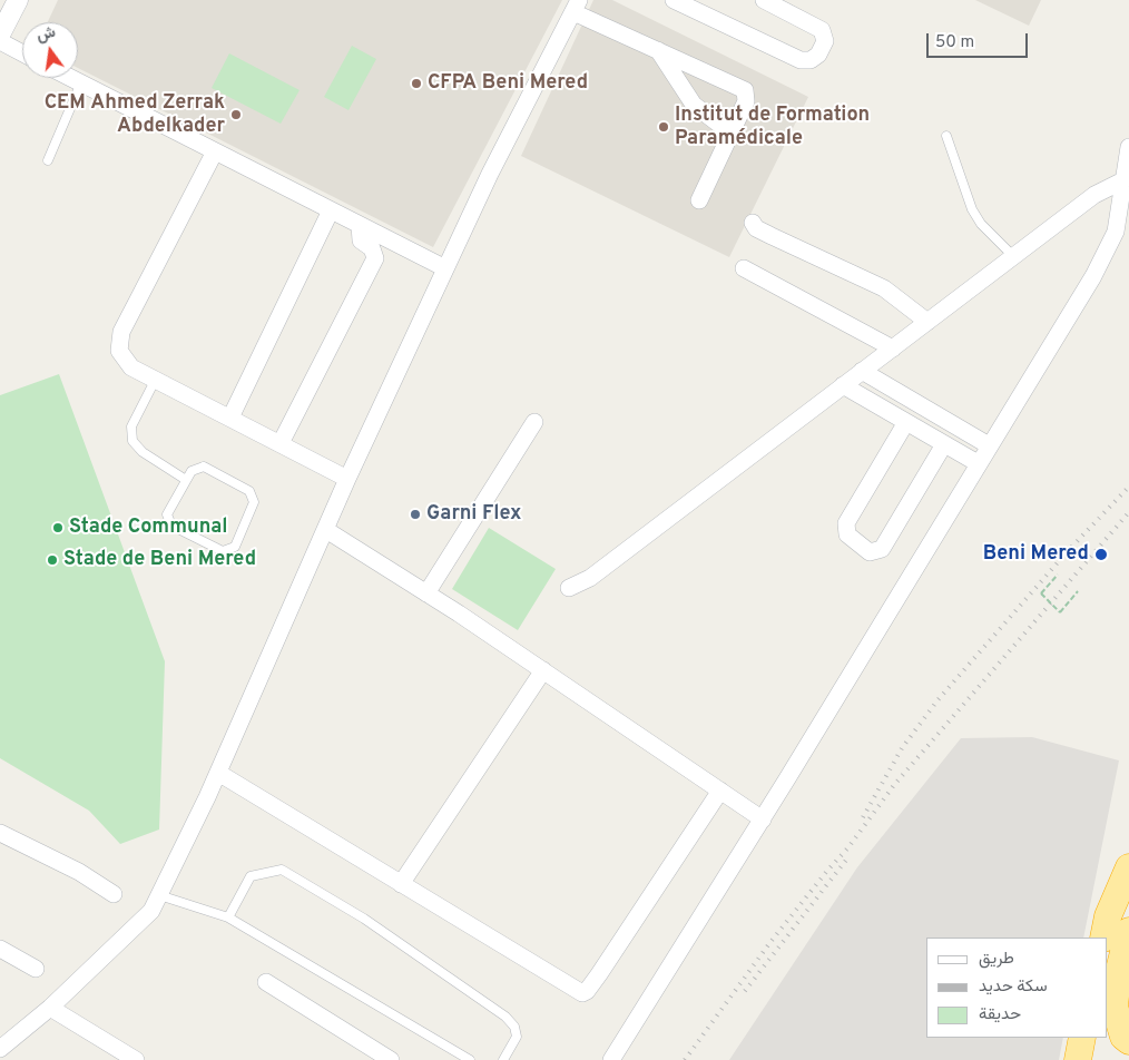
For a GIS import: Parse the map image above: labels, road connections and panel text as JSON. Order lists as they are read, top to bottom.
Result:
{
  "places": [
    "CFPA Beni Mered",
    "CEM Ahmed Zerrak Abdelkader",
    "Institut de Formation Paramédicale",
    "Garni Flex",
    "Stade Communal",
    "Beni Mered",
    "Stade de Beni Mered"
  ],
  "legend": ["طريق", "سكة حديد", "حديقة"],
  "scale_bar": "50 m",
  "north": "top"
}
